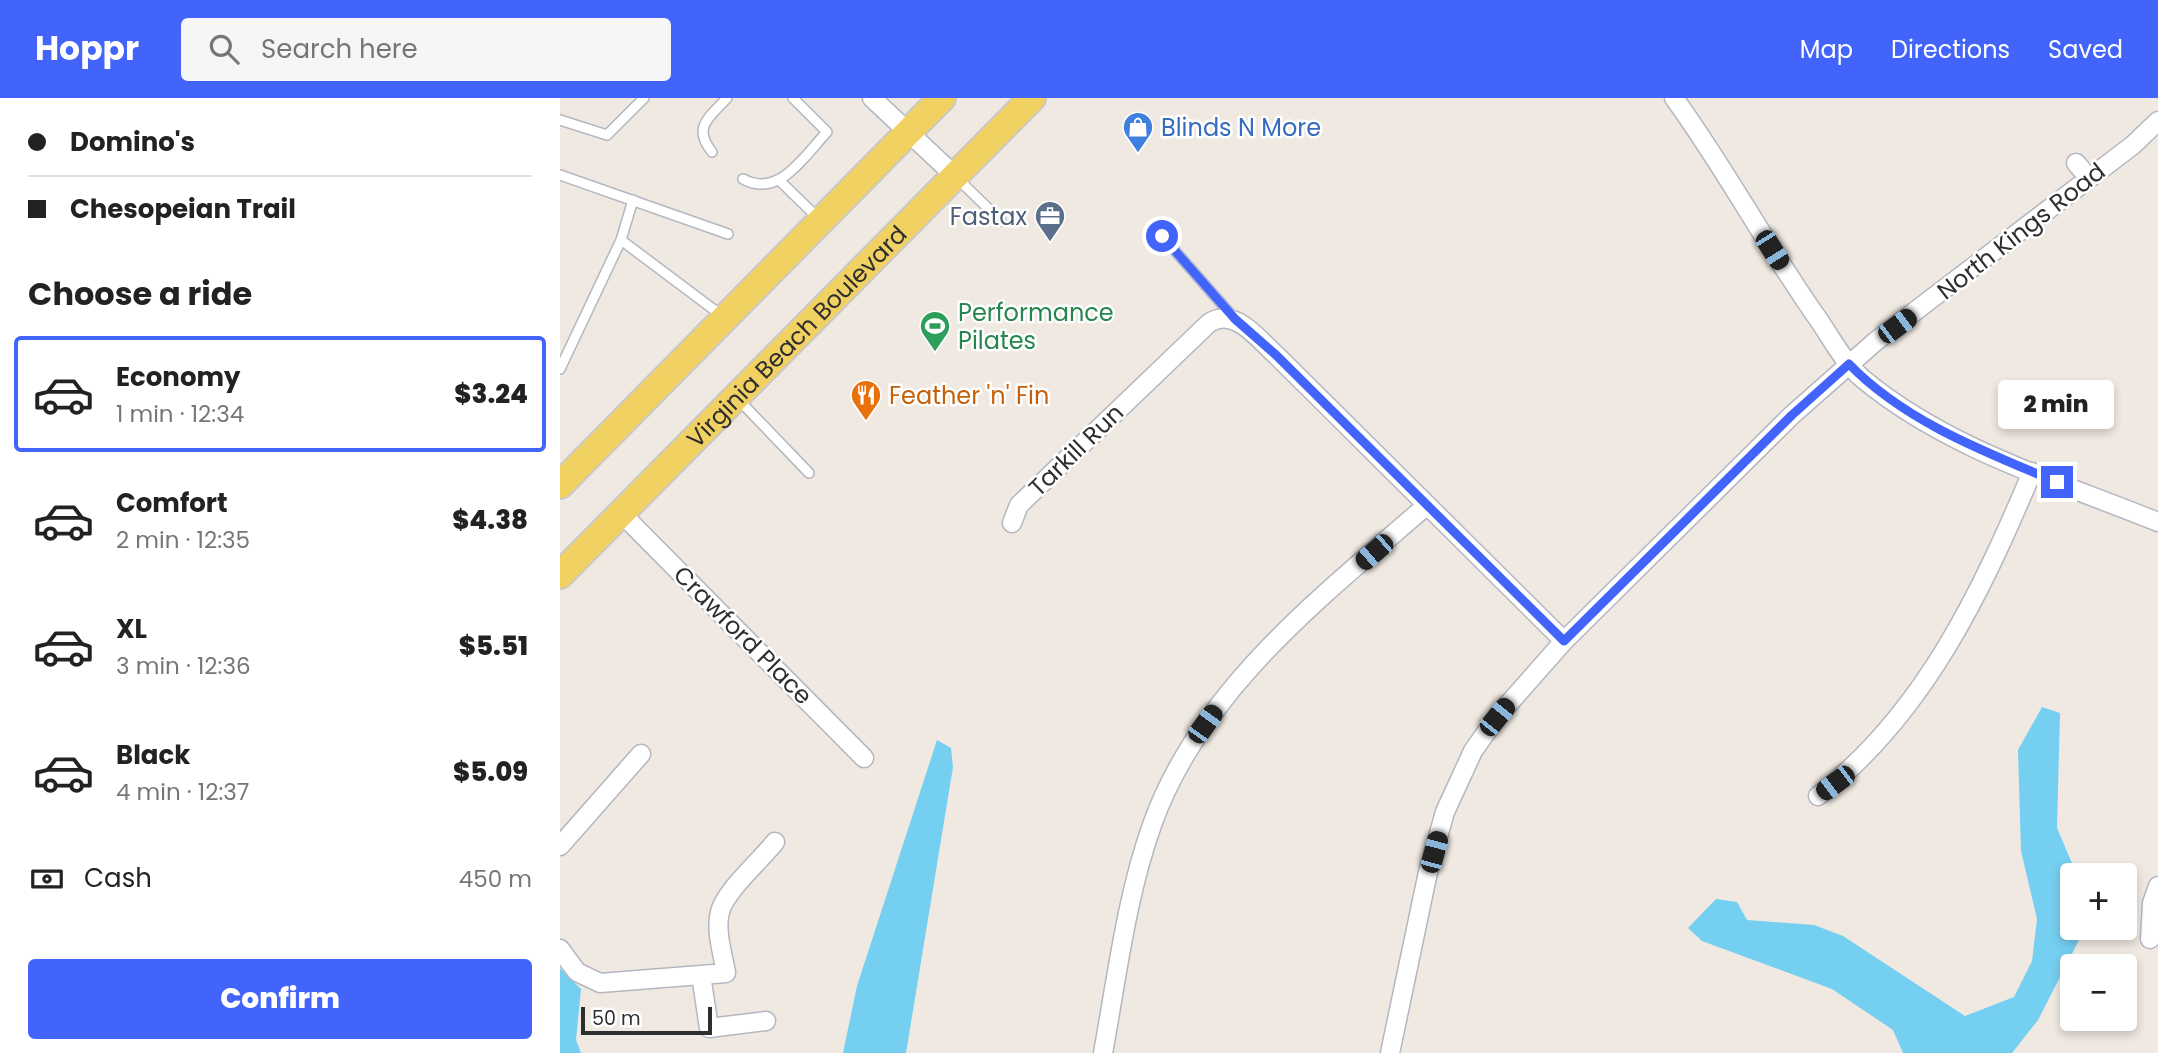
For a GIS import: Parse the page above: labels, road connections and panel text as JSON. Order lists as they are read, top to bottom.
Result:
{
  "streets": {
    "main road": ["Virginia Beach Boulevard"],
    "street": ["North Kings Road", "Tarkill Run", "Crawford Place"]
  },
  "crossings": [
    ["Virginia Beach Boulevard", "Crawford Place"]
  ],
  "places": {
    "shop": ["Blinds N More"],
    "office": ["Fastax"],
    "sports": ["Performance Pilates"],
    "restaurant": ["Feather 'n' Fin"]
  },
  "scale_bar": "50 m",
  "page": {
    "header": "Hoppr",
    "search": "Search here",
    "nav": ["Map", "Directions", "Saved"],
    "banner": ["Domino's", "Chesopeian Trail"],
    "heading": "Choose a ride",
    "list": [
      {
        "name": "Economy",
        "note": "1 min · 12:34",
        "value": "$3.24"
      },
      {
        "name": "Comfort",
        "note": "2 min · 12:35",
        "value": "$4.38"
      },
      {
        "name": "XL",
        "note": "3 min · 12:36",
        "value": "$5.51"
      },
      {
        "name": "Black",
        "note": "4 min · 12:37",
        "value": "$5.09"
      }
    ],
    "bubble": "2 min",
    "pay": ["Cash", "450 m"],
    "map_buttons": ["+", "−"],
    "buttons": "Confirm",
    "scale": "50 m"
  }
}
